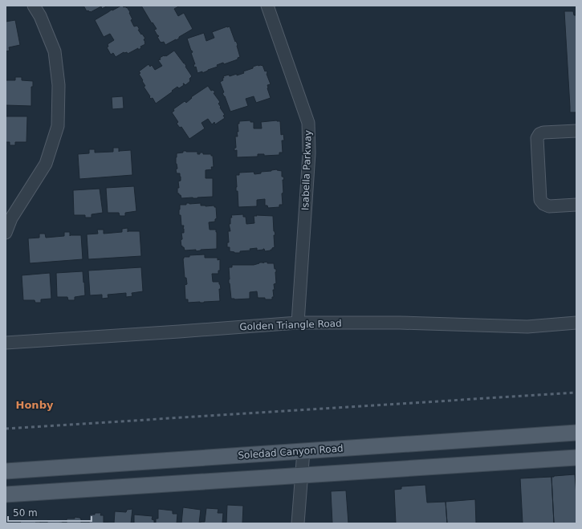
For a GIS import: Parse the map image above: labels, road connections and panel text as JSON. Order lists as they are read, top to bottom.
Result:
{
  "streets": {
    "main road": ["Soledad Canyon Road"],
    "street": ["Isabella Parkway", "Golden Triangle Road"]
  },
  "crossings": [
    ["Isabella Parkway", "Golden Triangle Road"]
  ],
  "districts": ["Honby"],
  "scale_bar": "50 m"
}
